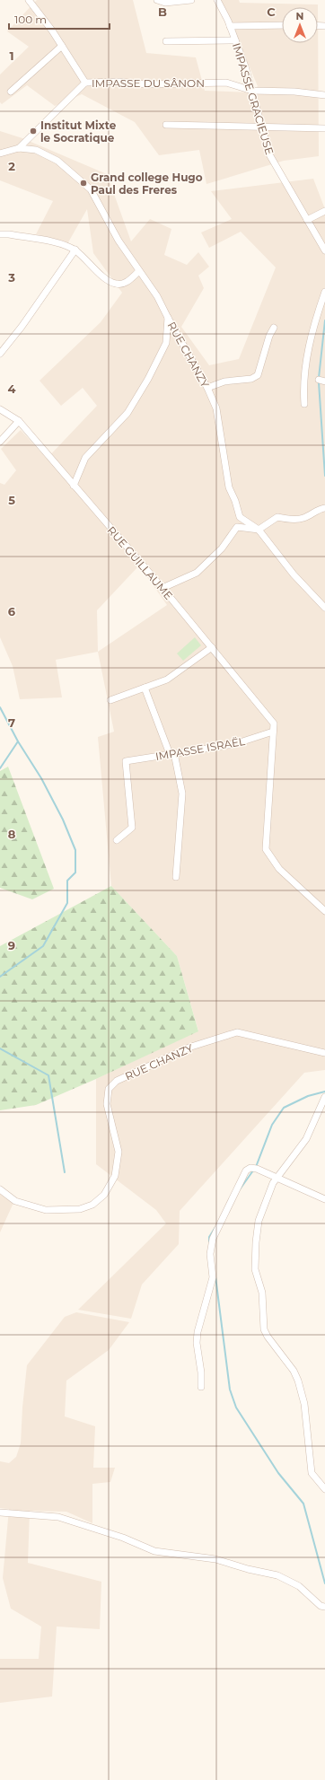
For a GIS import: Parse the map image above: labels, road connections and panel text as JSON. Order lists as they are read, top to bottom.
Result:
{
  "streets": {
    "street": [
      "IMPASSE DU SÂNON",
      "IMPASSE GRACIEUSE",
      "RUE CHANZY",
      "RUE GUILLAUME",
      "IMPASSE ISRAËL"
    ]
  },
  "crossings": [
    ["IMPASSE DU SÂNON", "IMPASSE GRACIEUSE"],
    ["RUE GUILLAUME", "IMPASSE ISRAËL"]
  ],
  "places": ["Institut Mixte le Socratique", "Grand college Hugo Paul des Freres"],
  "scale_bar": "100 m",
  "north": "top",
  "grid": {
    "columns": ["B", "C"],
    "rows": [
      "1",
      "2",
      "3",
      "4",
      "5",
      "6",
      "7",
      "8",
      "9"
    ]
  }
}
